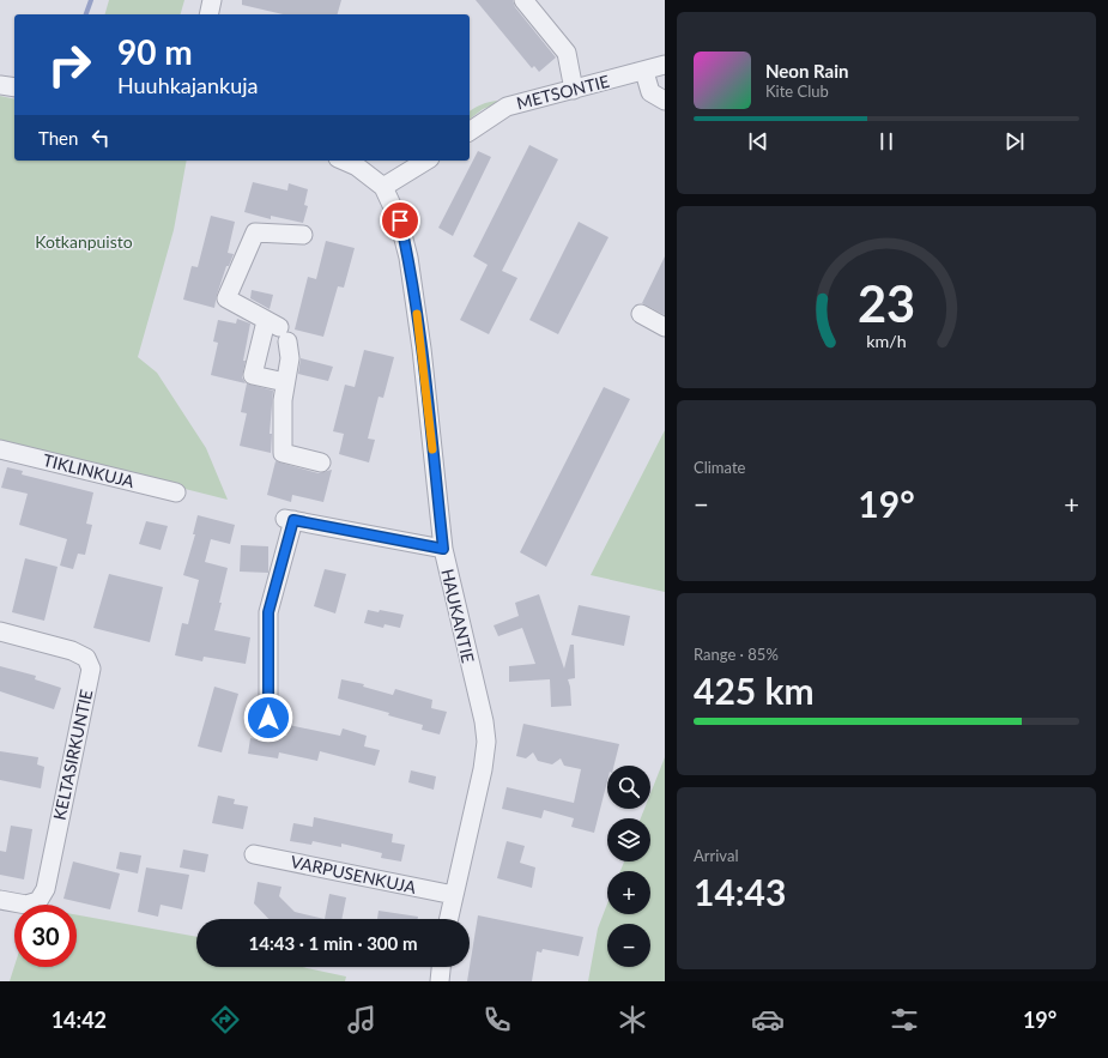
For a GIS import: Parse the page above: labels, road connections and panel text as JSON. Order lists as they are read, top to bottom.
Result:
{
  "streets": {
    "street": [
      "METSONTIE",
      "TIKLINKUJA",
      "HAUKANTIE",
      "KELTASIRKUNTIE",
      "VARPUSENKUJA"
    ]
  },
  "crossings": [
    ["HAUKANTIE", "VARPUSENKUJA"]
  ],
  "parks": ["Kotkanpuisto"],
  "page": {
    "turn": ["90 m", "Huuhkajankuja"],
    "song": ["Neon Rain", "Kite Club"],
    "then": "Then",
    "tile": [
      "Climate",
      ["Range · 85%", "425 km"],
      ["Arrival", "14:43"]
    ],
    "heat": ["−", "19°", "+"],
    "map_buttons": ["+", "−"],
    "limit": "30",
    "trip": "14:43 · 1 min · 300 m",
    "tabs": ["14:42", "19°"],
    "gauge": ["23", "km/h"]
  }
}
